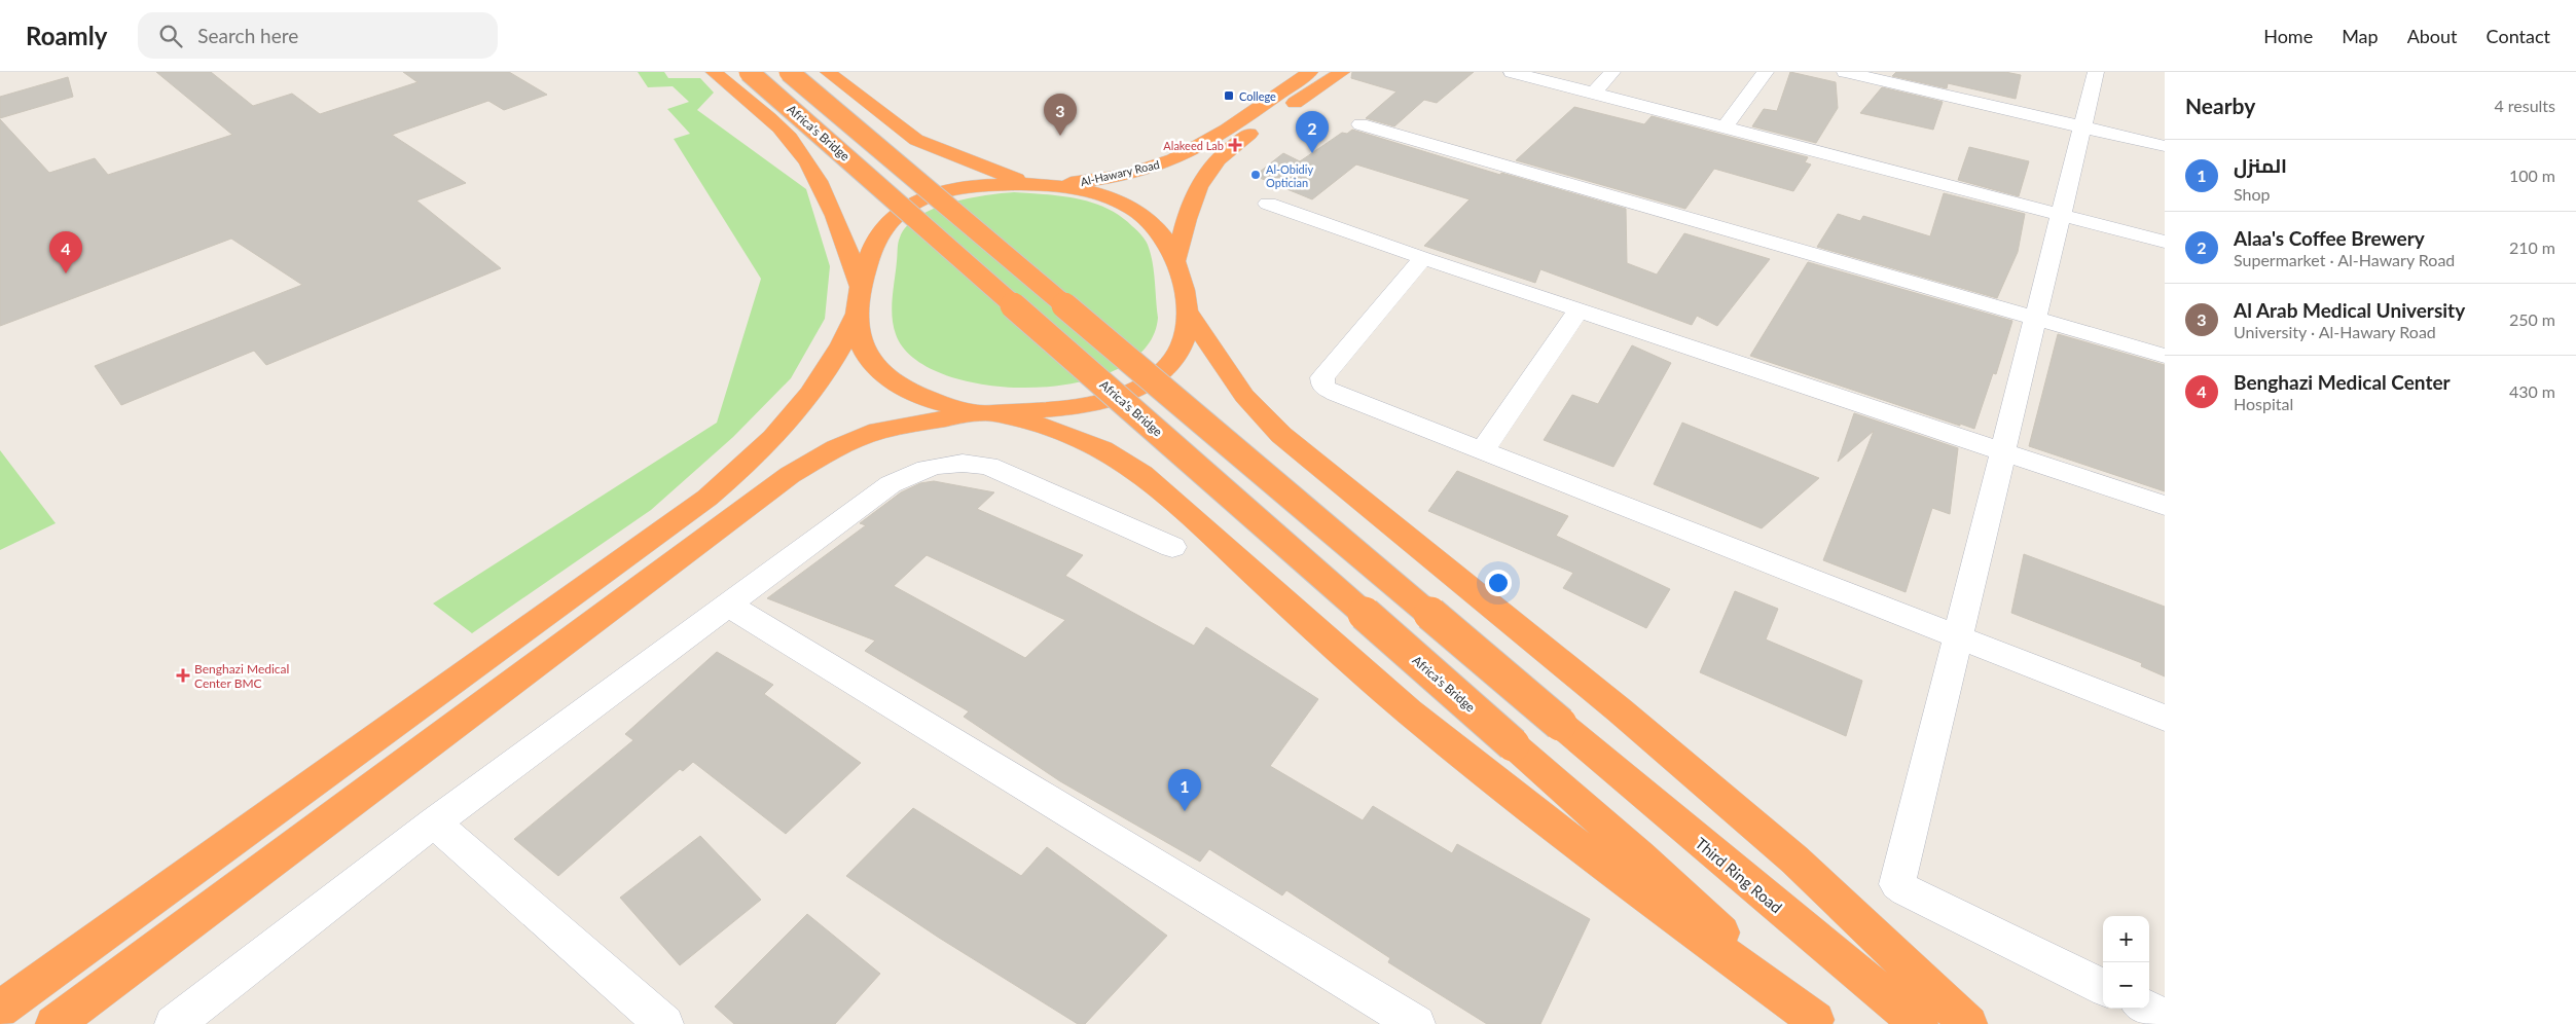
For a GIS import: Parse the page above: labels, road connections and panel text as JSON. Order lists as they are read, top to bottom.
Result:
{
  "streets": {
    "highway": ["Africa's Bridge", "Al-Hawary Road", "Third Ring Road"]
  },
  "crossings": [
    ["Africa's Bridge", "Third Ring Road"]
  ],
  "places": {
    "transit": ["College"],
    "health": ["Alakeed Lab", "Benghazi Medical Center BMC"],
    "other": ["Al-Obidiy Optician"]
  },
  "page": {
    "header": "Roamly",
    "search": "Search here",
    "nav": [
      "Home",
      "Map",
      "About",
      "Contact"
    ],
    "heading": ["Nearby", "4 results"],
    "pins": [
      "3",
      "2",
      "4",
      "1"
    ],
    "list": [
      {
        "mark": "1",
        "name": "المنزل",
        "note": "Shop",
        "value": "100 m"
      },
      {
        "mark": "2",
        "name": "Alaa's Coffee Brewery",
        "note": "Supermarket · Al-Hawary Road",
        "value": "210 m"
      },
      {
        "mark": "3",
        "name": "Al Arab Medical University",
        "note": "University · Al-Hawary Road",
        "value": "250 m"
      },
      {
        "mark": "4",
        "name": "Benghazi Medical Center",
        "note": "Hospital",
        "value": "430 m"
      }
    ],
    "map_buttons": ["+", "−"]
  }
}
